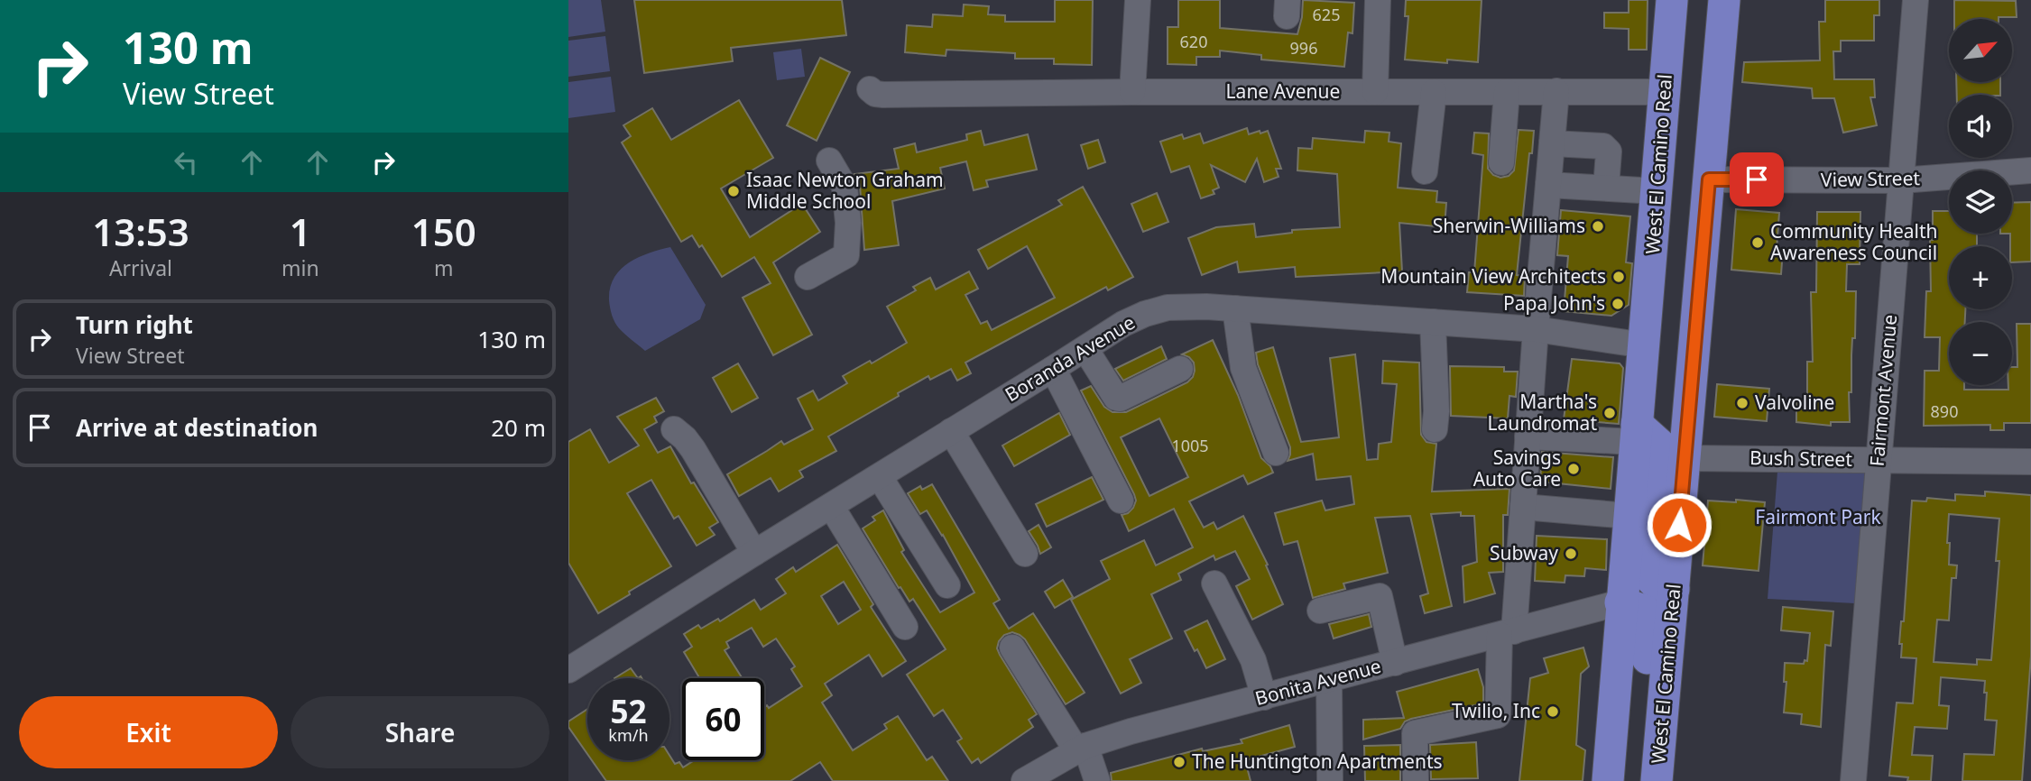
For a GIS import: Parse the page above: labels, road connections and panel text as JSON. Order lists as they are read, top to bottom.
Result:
{
  "streets": {
    "main road": ["West El Camino Real"],
    "street": [
      "Lane Avenue",
      "View Street",
      "Boranda Avenue",
      "Fairmont Avenue",
      "Bush Street",
      "Bonita Avenue"
    ]
  },
  "crossings": [
    ["Lane Avenue", "West El Camino Real"],
    ["West El Camino Real", "View Street"],
    ["West El Camino Real", "Boranda Avenue"],
    ["West El Camino Real", "Bush Street"],
    ["West El Camino Real", "Bonita Avenue"],
    ["View Street", "Fairmont Avenue"],
    ["Fairmont Avenue", "Bush Street"]
  ],
  "parks": ["Fairmont Park"],
  "places": [
    "Isaac Newton Graham Middle School",
    "Sherwin-Williams",
    "Community Health Awareness Council",
    "Mountain View Architects",
    "Papa John's",
    "Valvoline",
    "Martha's Laundromat",
    "Savings Auto Care",
    "Subway",
    "Twilio, Inc",
    "The Huntington Apartments"
  ],
  "house_numbers": [
    "625",
    "620",
    "996",
    "890",
    "1005"
  ],
  "north": "top right",
  "page": {
    "turn": ["130 m", "View Street"],
    "map_buttons": ["+", "−"],
    "eta": [
      "13:53",
      "Arrival",
      "1",
      "min",
      "150",
      "m"
    ],
    "list": [
      {
        "name": "Turn right",
        "note": "View Street",
        "value": "130 m"
      },
      {
        "name": "Arrive at destination",
        "value": "20 m"
      }
    ],
    "speed": "52 km/h",
    "limit": "60",
    "buttons": ["Exit", "Share"]
  }
}
